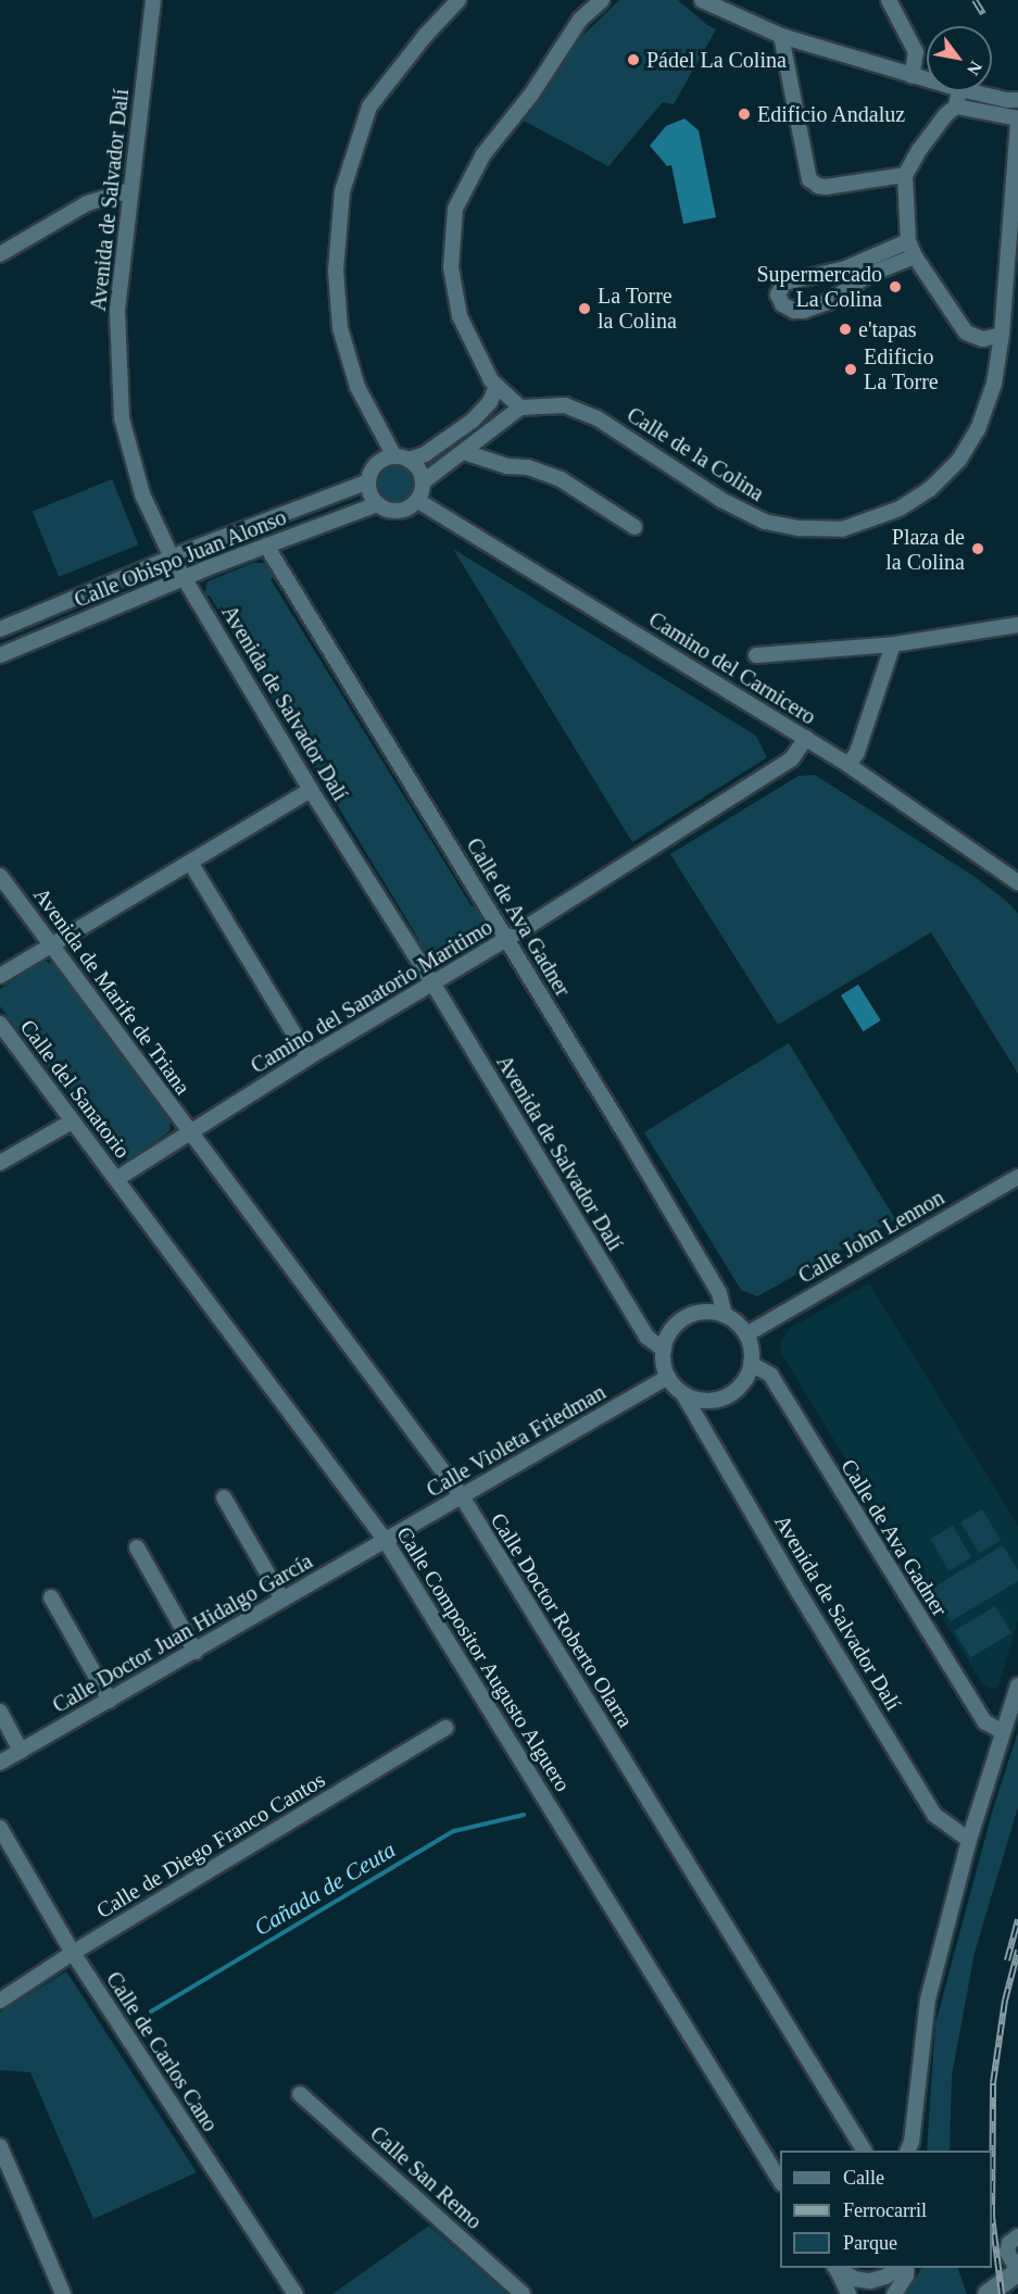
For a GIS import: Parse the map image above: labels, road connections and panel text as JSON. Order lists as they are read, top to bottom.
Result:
{
  "streets": {
    "street": [
      "Avenida de Salvador Dalí",
      "Calle de la Colina",
      "Calle Obispo Juan Alonso",
      "Camino del Carnicero",
      "Calle de Ava Gadner",
      "Avenida de Marife de Triana",
      "Camino del Sanatorio Maritimo",
      "Calle del Sanatorio",
      "Calle John Lennon",
      "Calle Violeta Friedman",
      "Calle Doctor Roberto Olarra",
      "Calle Doctor Juan Hidalgo García",
      "Calle Compositor Augusto Alguero",
      "Calle de Diego Franco Cantos",
      "Calle de Carlos Cano",
      "Calle San Remo"
    ]
  },
  "crossings": [
    ["Avenida de Salvador Dalí", "Calle Obispo Juan Alonso"],
    ["Avenida de Salvador Dalí", "Calle de Ava Gadner"],
    ["Avenida de Salvador Dalí", "Camino del Sanatorio Maritimo"],
    ["Avenida de Salvador Dalí", "Calle John Lennon"],
    ["Avenida de Salvador Dalí", "Calle Violeta Friedman"],
    ["Calle Obispo Juan Alonso", "Camino del Carnicero"],
    ["Calle Obispo Juan Alonso", "Calle de Ava Gadner"],
    ["Camino del Carnicero", "Camino del Sanatorio Maritimo"],
    ["Calle de Ava Gadner", "Camino del Sanatorio Maritimo"],
    ["Calle de Ava Gadner", "Calle John Lennon"],
    ["Calle de Ava Gadner", "Calle Violeta Friedman"],
    ["Avenida de Marife de Triana", "Camino del Sanatorio Maritimo"],
    ["Avenida de Marife de Triana", "Calle Doctor Roberto Olarra"],
    ["Camino del Sanatorio Maritimo", "Calle del Sanatorio"],
    ["Camino del Sanatorio Maritimo", "Calle Doctor Roberto Olarra"],
    ["Camino del Sanatorio Maritimo", "Calle Compositor Augusto Alguero"],
    ["Calle del Sanatorio", "Calle Compositor Augusto Alguero"],
    ["Calle John Lennon", "Calle Violeta Friedman"],
    ["Calle Violeta Friedman", "Calle Doctor Roberto Olarra"],
    ["Calle Violeta Friedman", "Calle Doctor Juan Hidalgo García"],
    ["Calle Violeta Friedman", "Calle Compositor Augusto Alguero"],
    ["Calle Doctor Juan Hidalgo García", "Calle Compositor Augusto Alguero"],
    ["Calle de Diego Franco Cantos", "Calle de Carlos Cano"]
  ],
  "water": ["Cañada de Ceuta"],
  "places": [
    "Pádel La Colina",
    "Edificio Andaluz",
    "Supermercado La Colina",
    "La Torre la Colina",
    "e'tapas",
    "Edificio La Torre",
    "Plaza de la Colina"
  ],
  "legend": ["Calle", "Ferrocarril", "Parque"],
  "north": "bottom right"
}
